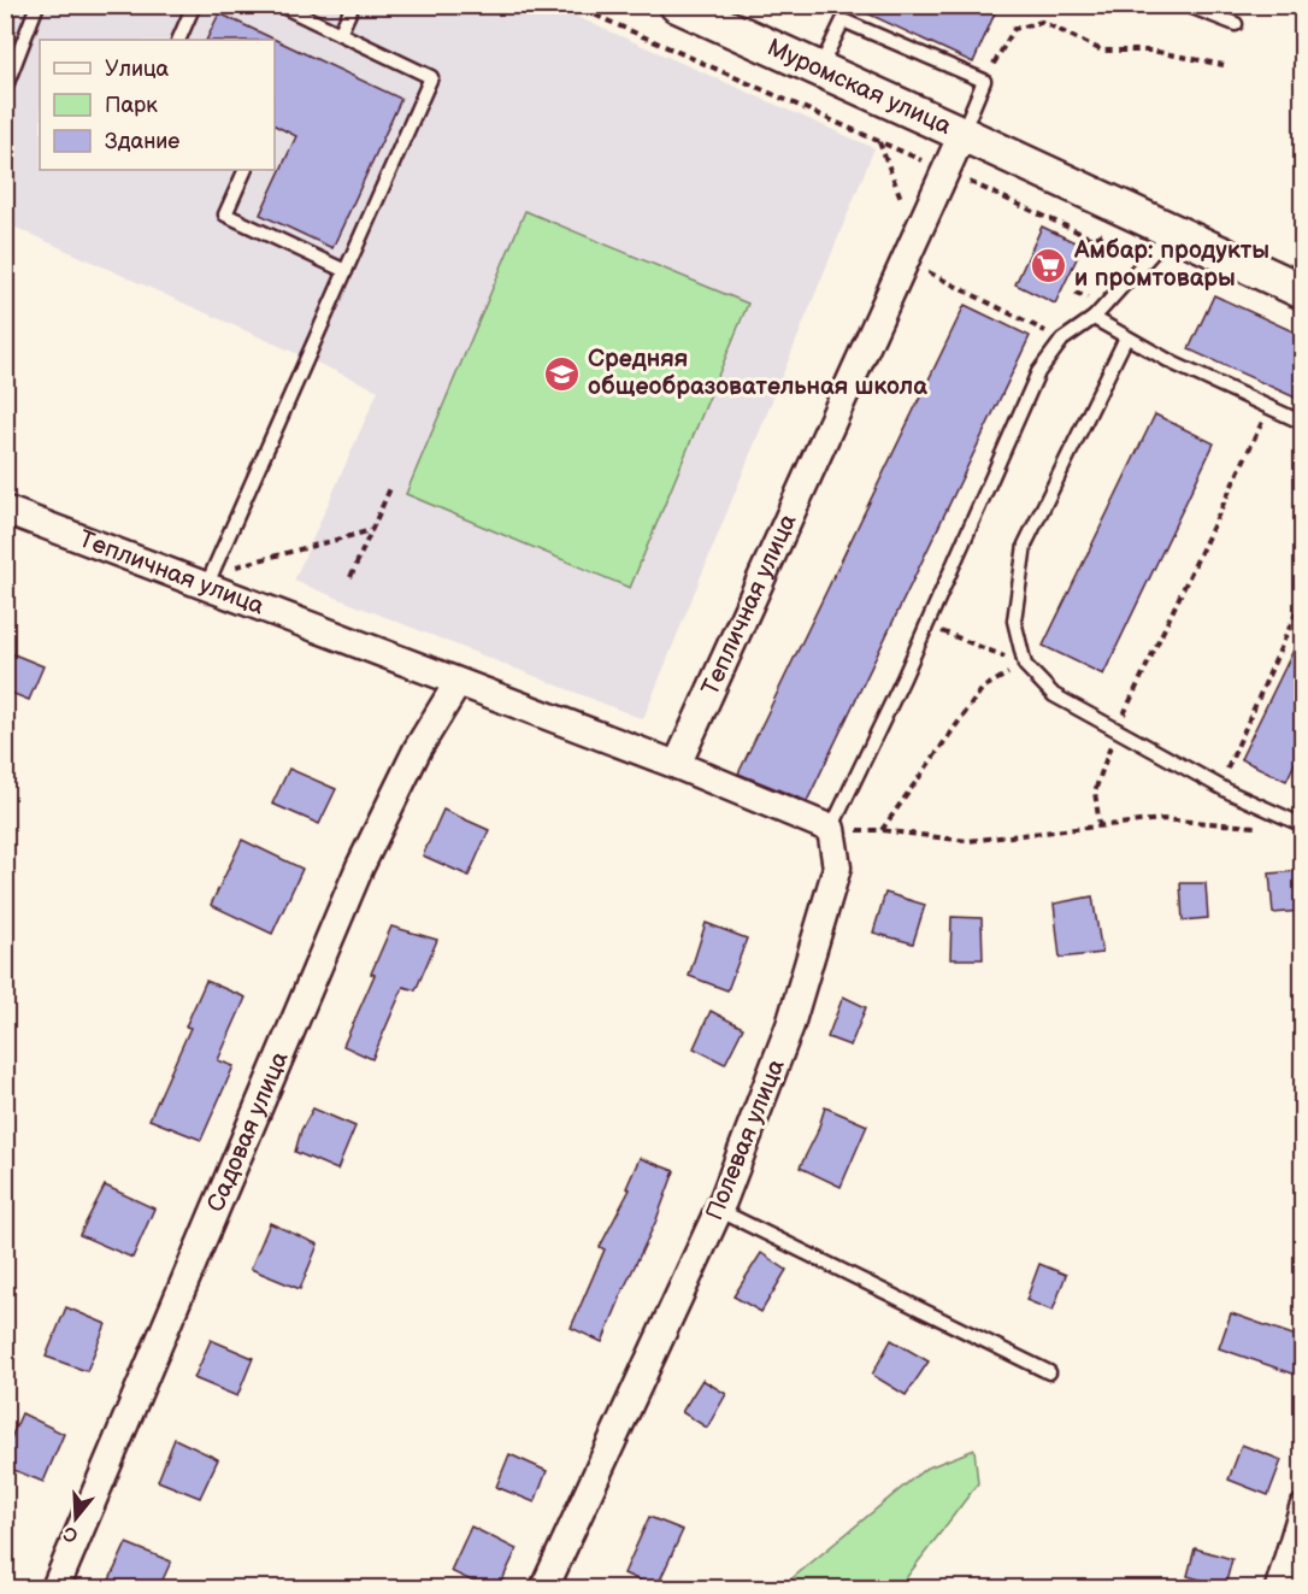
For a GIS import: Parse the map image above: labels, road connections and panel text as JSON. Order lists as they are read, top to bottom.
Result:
{
  "streets": {
    "street": [
      "Муромская улица",
      "Тепличная улица",
      "Садовая улица",
      "Полевая улица"
    ]
  },
  "crossings": [
    ["Муромская улица", "Тепличная улица"],
    ["Тепличная улица", "Садовая улица"]
  ],
  "places": {
    "supermarket": ["Амбар: продукты и промтовары"],
    "school or university": ["Средняя общеобразовательная школа"]
  },
  "legend": ["Улица", "Парк", "Здание"],
  "north": "bottom"
}
